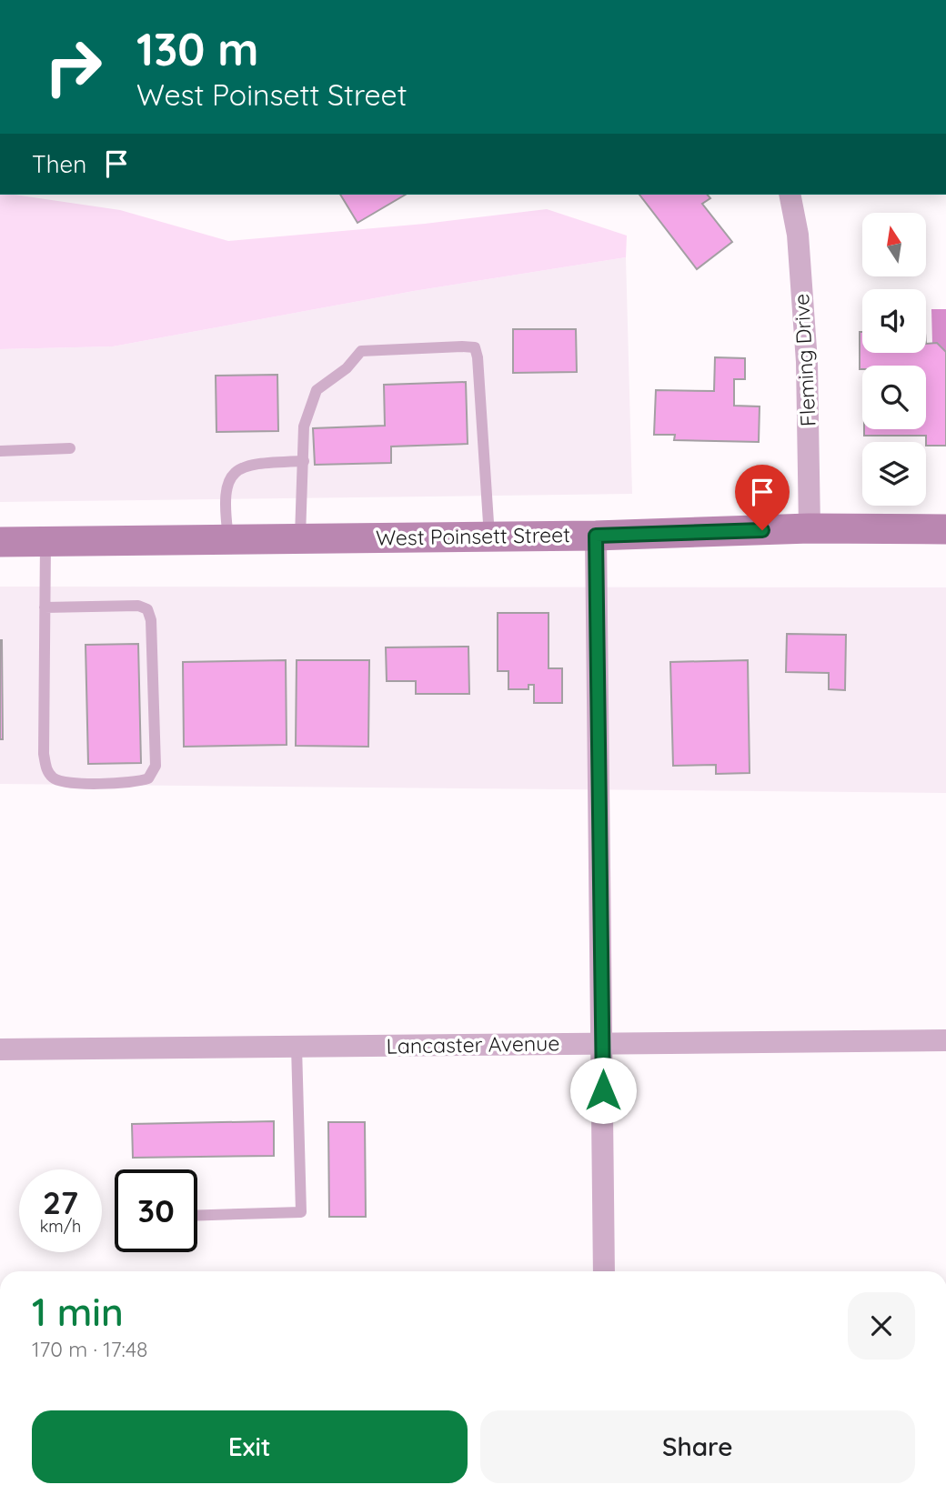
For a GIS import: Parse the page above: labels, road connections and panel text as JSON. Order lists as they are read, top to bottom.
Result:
{
  "streets": {
    "main road": ["West Poinsett Street"],
    "street": ["Fleming Drive", "Lancaster Avenue"]
  },
  "crossings": [
    ["Fleming Drive", "West Poinsett Street"]
  ],
  "north": "top",
  "page": {
    "turn": ["130 m", "West Poinsett Street"],
    "then": "Then",
    "speed": "27 km/h",
    "limit": "30",
    "heading": ["1 min", "170 m · 17:48"],
    "buttons": ["Exit", "Share"]
  }
}
